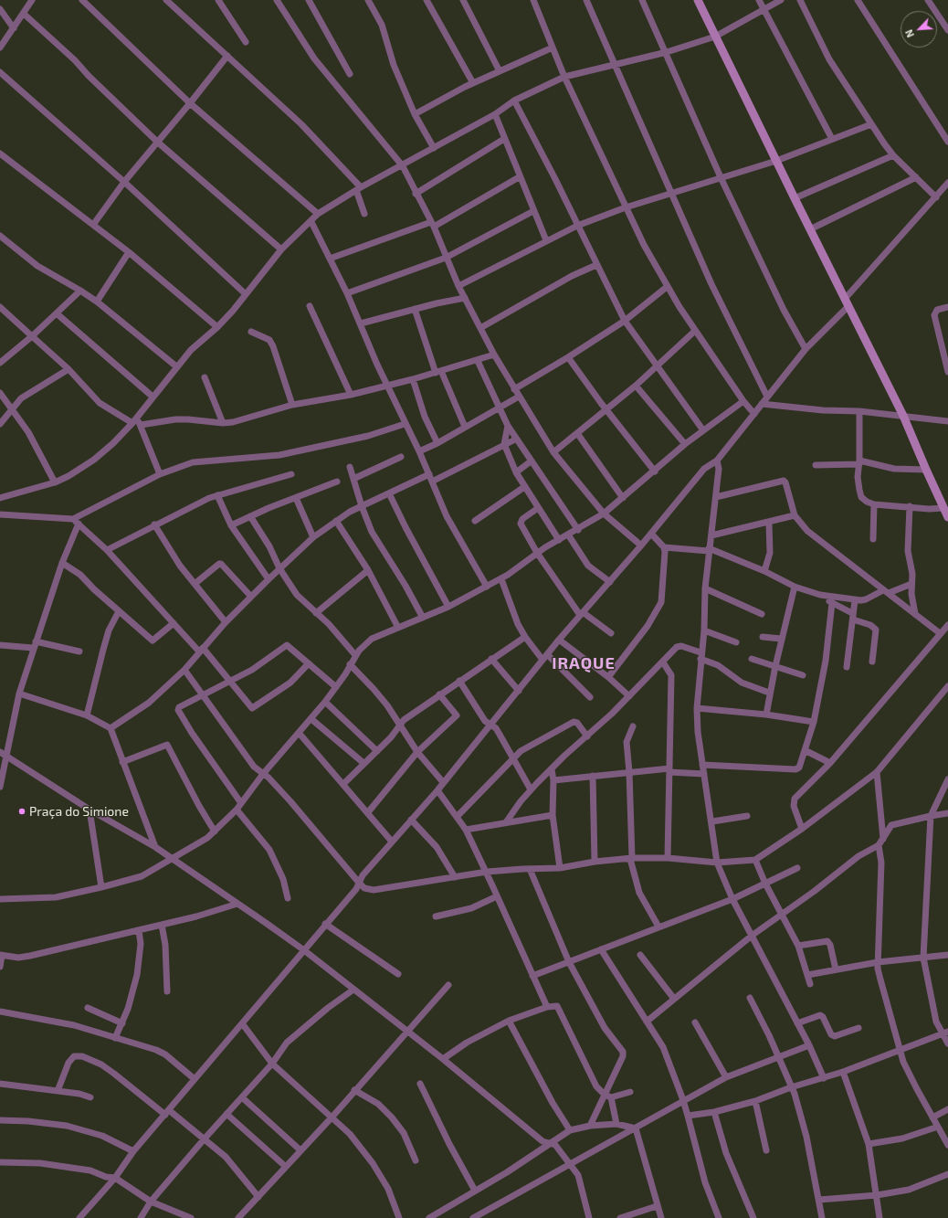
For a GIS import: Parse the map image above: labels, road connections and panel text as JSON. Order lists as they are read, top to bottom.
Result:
{
  "districts": ["IRAQUE"],
  "places": ["Praça do Simione"],
  "north": "bottom left"
}
